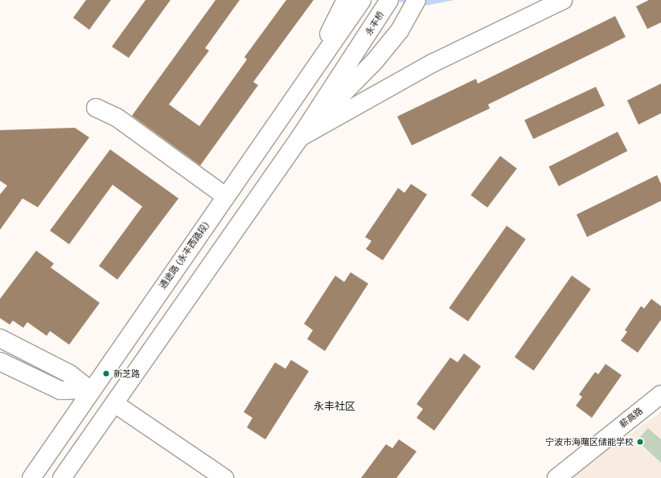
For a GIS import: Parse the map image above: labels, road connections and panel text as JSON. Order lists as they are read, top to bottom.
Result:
{
  "streets": {
    "main road": ["永丰桥", "通途路 (永丰西路段)", "薪高路"]
  },
  "districts": ["永丰社区"],
  "places": ["新芝路", "宁波市海曙区储能学校"]
}
